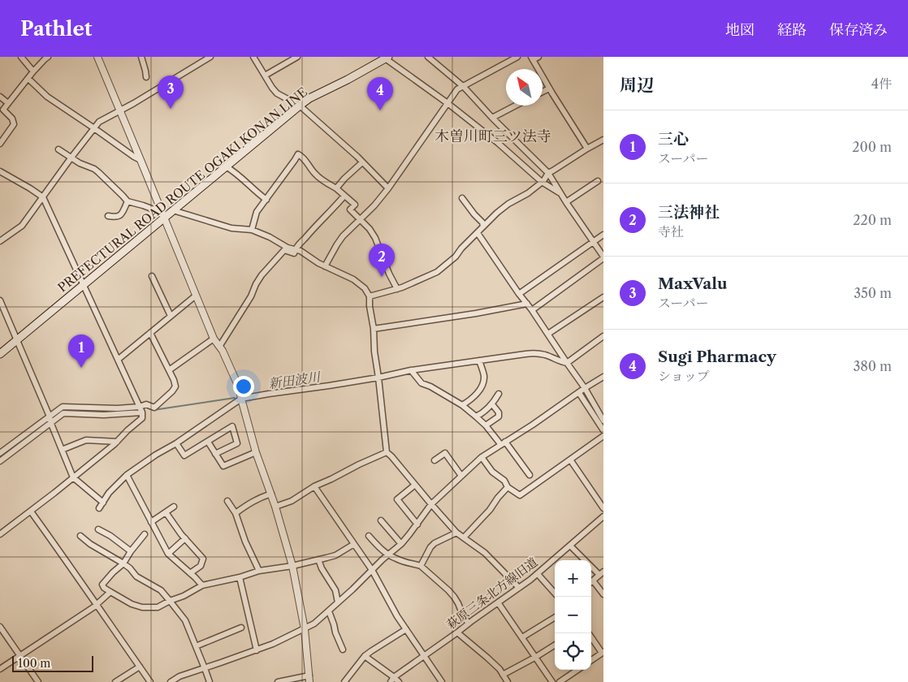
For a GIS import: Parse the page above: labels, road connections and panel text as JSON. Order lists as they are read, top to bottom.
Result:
{
  "streets": {
    "main road": ["PREFECTURAL ROAD ROUTE OGAKI KONAN LINE"],
    "street": ["萩原三条北方線旧道"]
  },
  "districts": ["木曽川町三ツ法寺"],
  "water": ["新田波川"],
  "scale_bar": "100 m",
  "north": "top left",
  "page": {
    "header": "Pathlet",
    "nav": ["地図", "経路", "保存済み"],
    "heading": ["周辺", "4件"],
    "pins": [
      "3",
      "4",
      "2",
      "1"
    ],
    "list": [
      {
        "mark": "1",
        "name": "三心",
        "note": "スーパー",
        "value": "200 m"
      },
      {
        "mark": "2",
        "name": "三法神社",
        "note": "寺社",
        "value": "220 m"
      },
      {
        "mark": "3",
        "name": "MaxValu",
        "note": "スーパー",
        "value": "350 m"
      },
      {
        "mark": "4",
        "name": "Sugi Pharmacy",
        "note": "ショップ",
        "value": "380 m"
      }
    ],
    "map_buttons": ["+", "−"],
    "scale": "100 m"
  }
}
